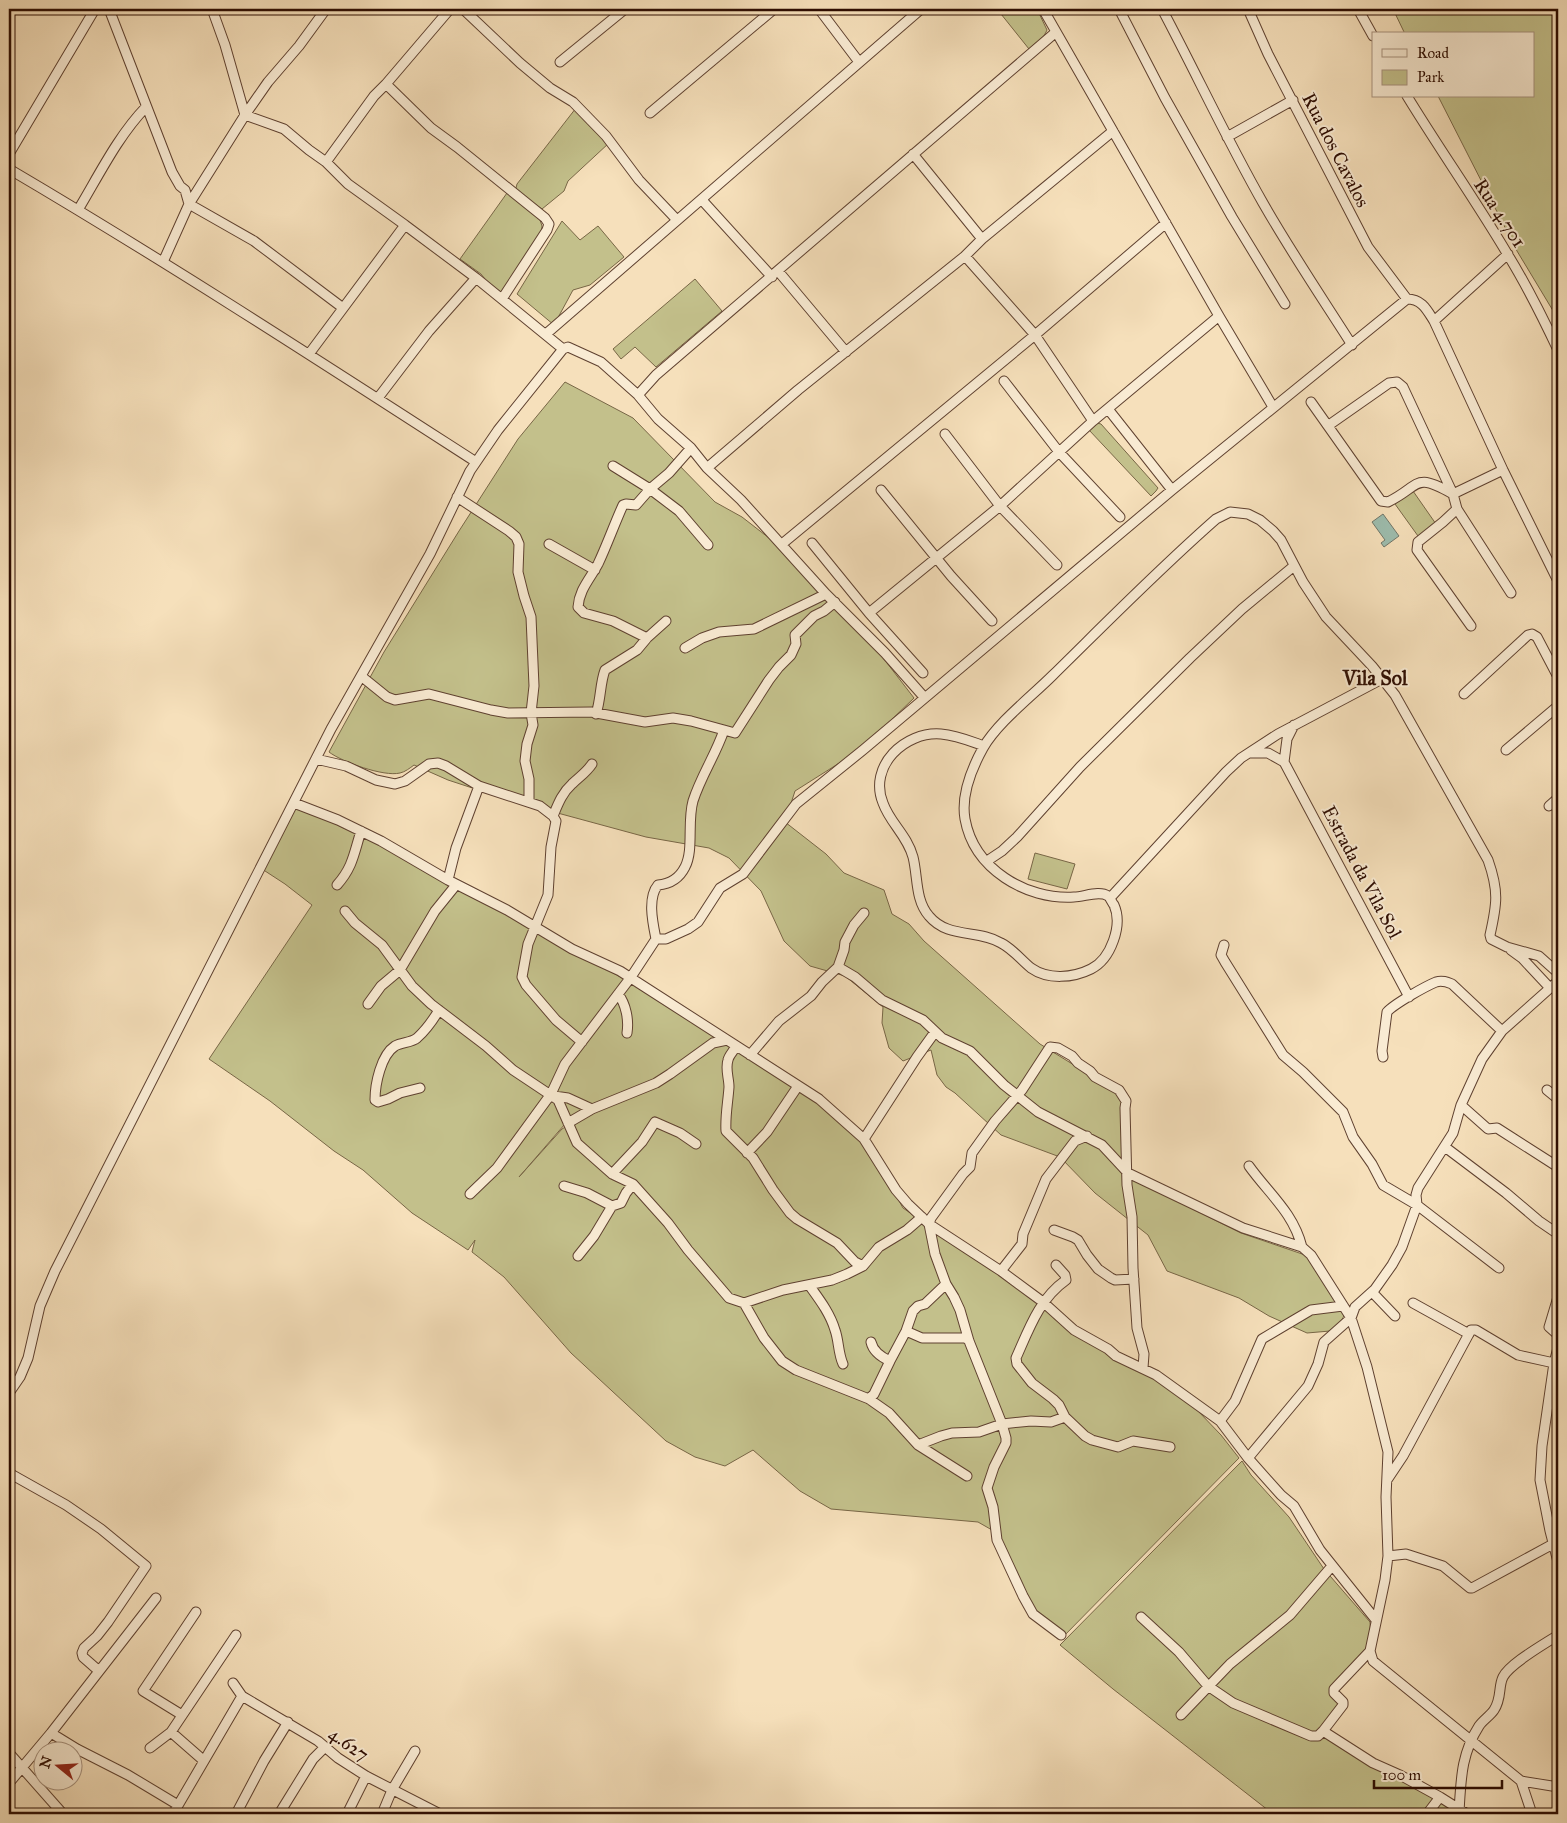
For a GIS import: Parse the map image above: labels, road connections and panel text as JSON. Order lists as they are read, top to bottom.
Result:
{
  "streets": {
    "street": [
      "Rua dos Cavalos",
      "Rua 4.701",
      "Estrada da Vila Sol",
      "4.627"
    ]
  },
  "districts": ["Vila Sol"],
  "legend": ["Road", "Park"],
  "scale_bar": "100 m",
  "north": "left"
}
